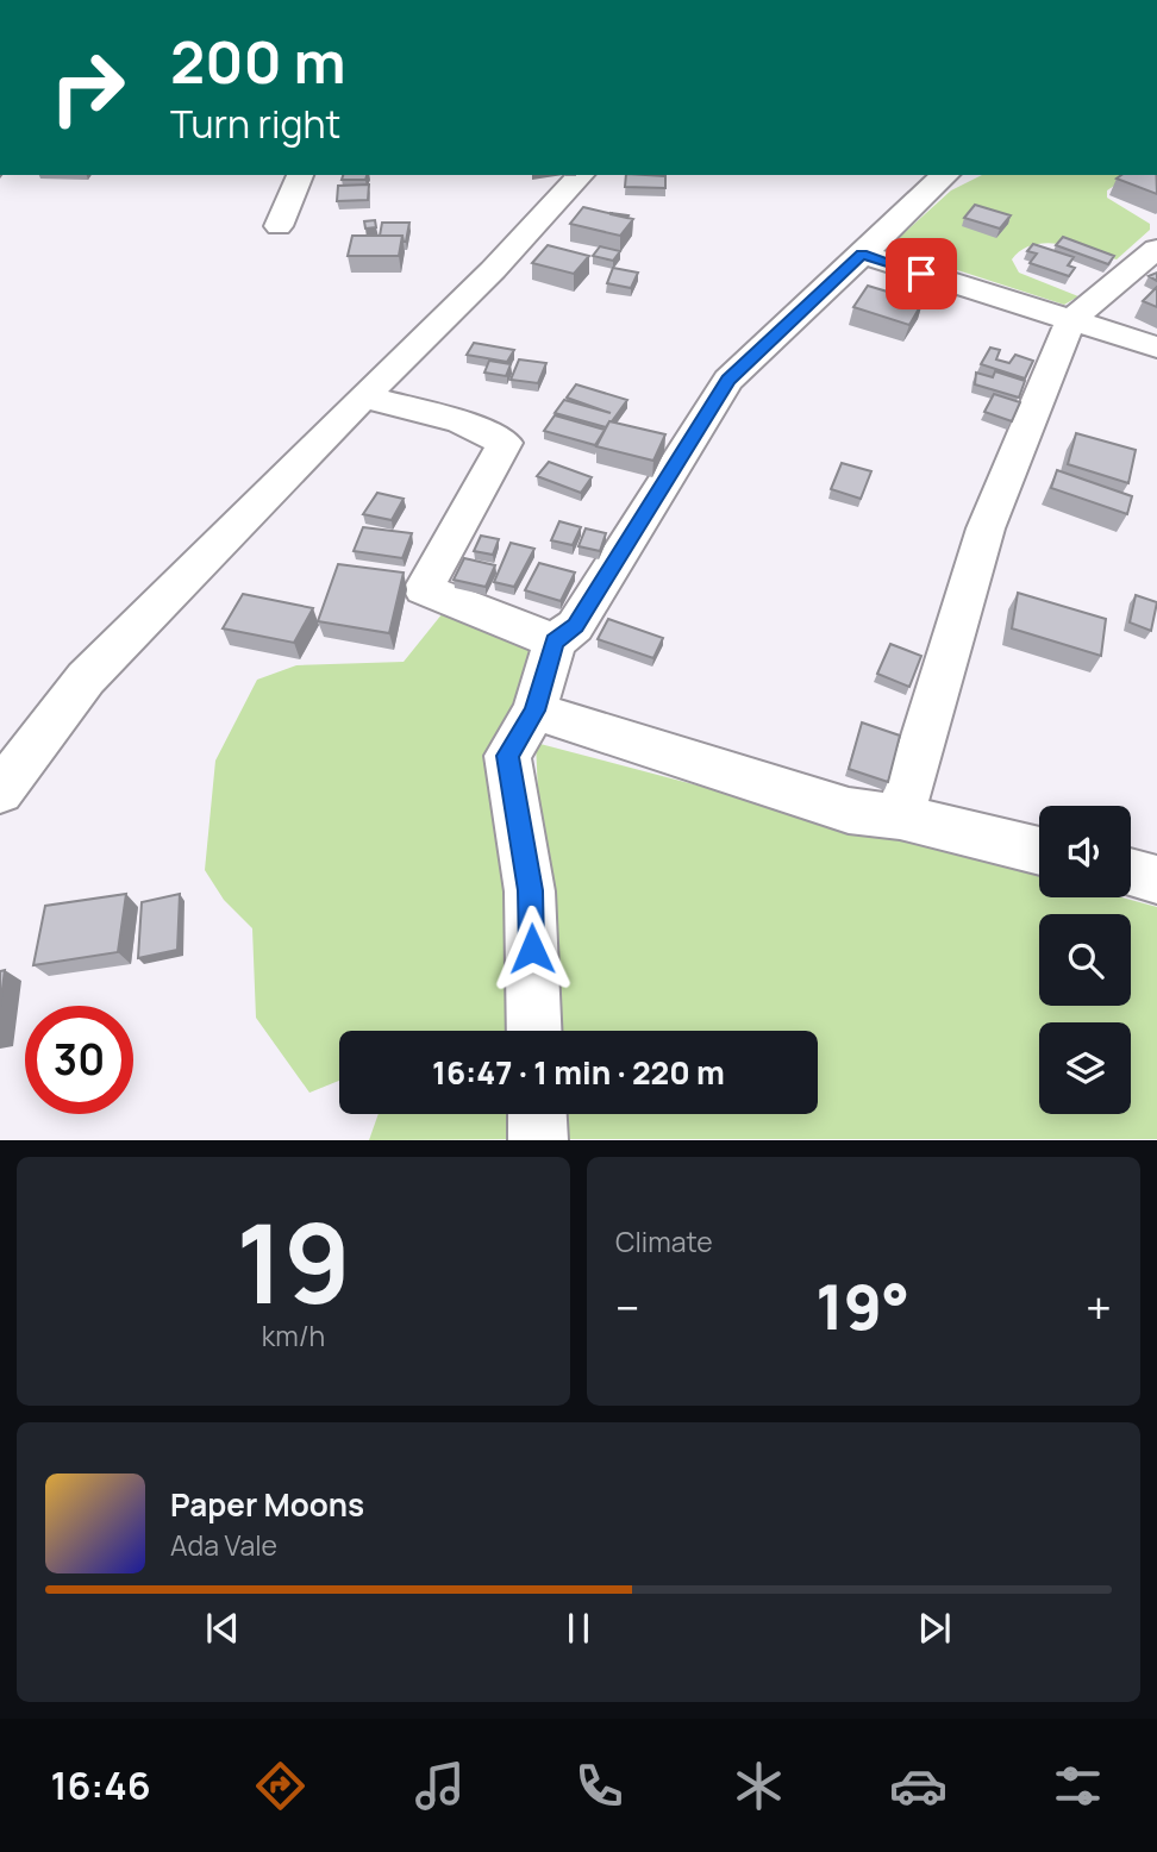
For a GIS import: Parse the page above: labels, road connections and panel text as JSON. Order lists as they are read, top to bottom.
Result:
{
  "page": {
    "turn": ["200 m", "Turn right"],
    "limit": "30",
    "trip": "16:47 · 1 min · 220 m",
    "tile": [
      ["19", "km/h"],
      "Climate"
    ],
    "heat": ["−", "19°", "+"],
    "song": ["Paper Moons", "Ada Vale"],
    "tabs": "16:46"
  }
}
